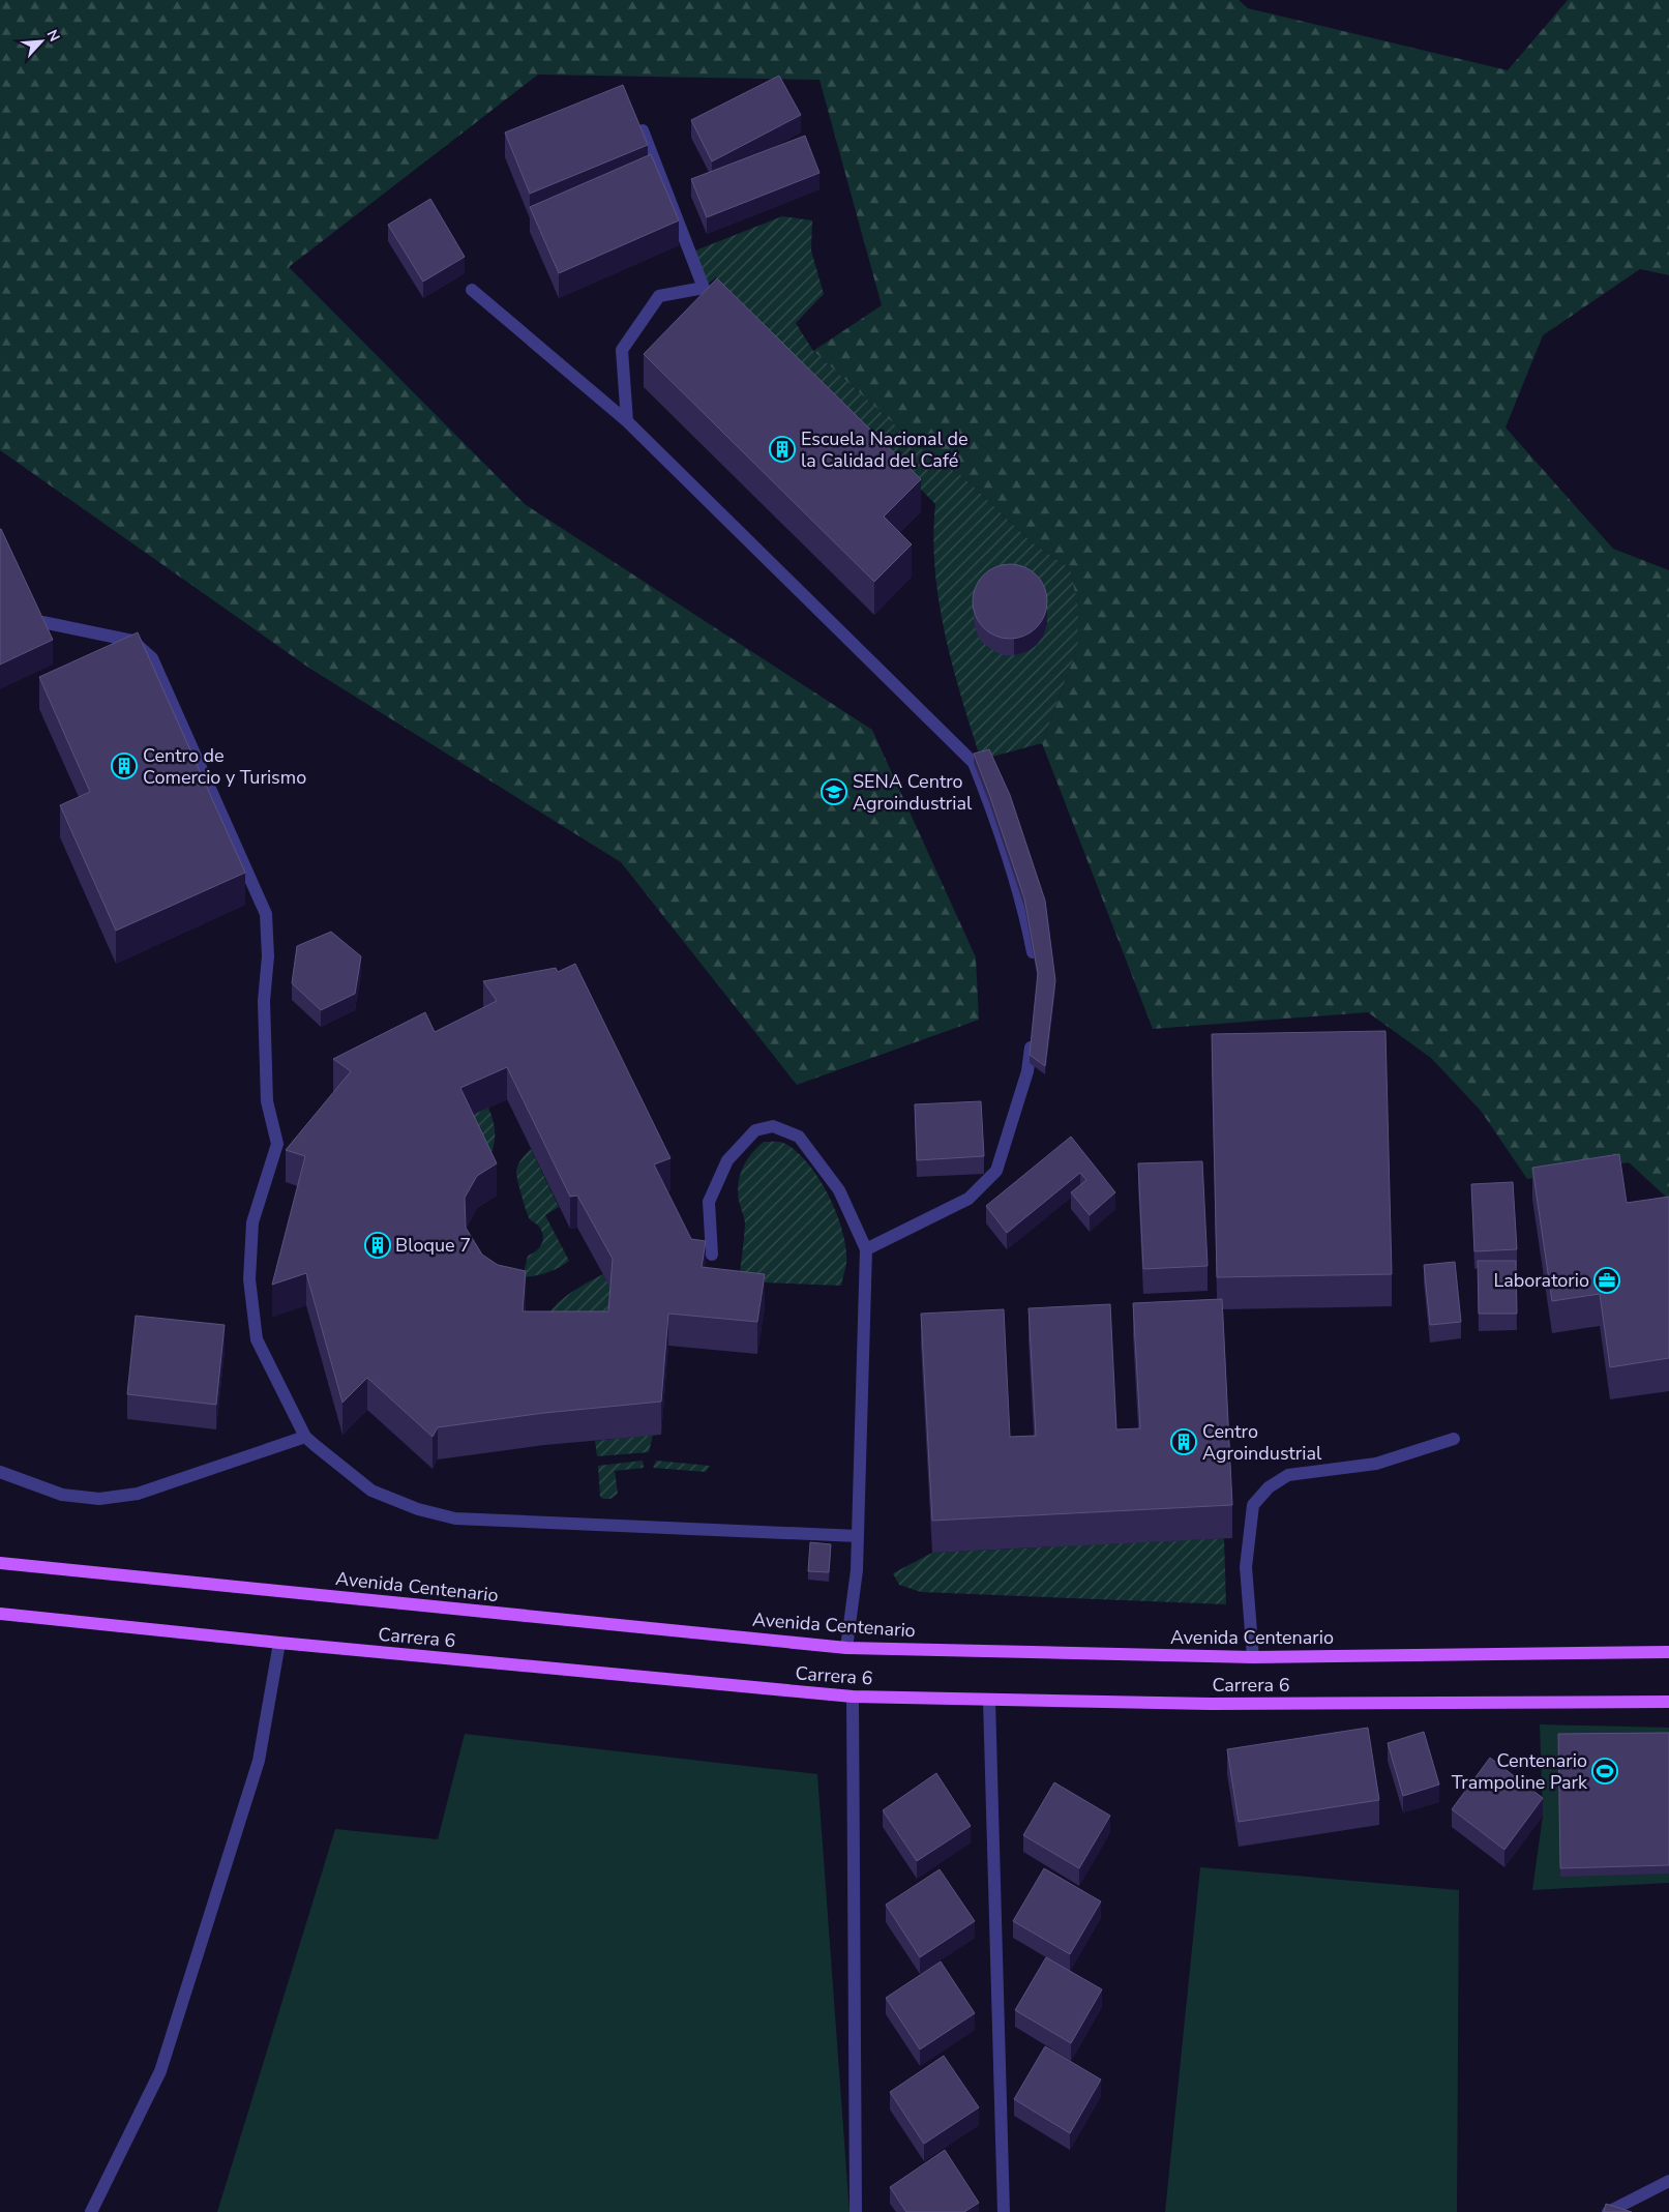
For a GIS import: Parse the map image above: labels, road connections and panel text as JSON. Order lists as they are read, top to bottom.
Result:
{
  "streets": {
    "main road": ["Avenida Centenario", "Carrera 6"]
  },
  "places": {
    "building": [
      "Escuela Nacional de la Calidad del Café",
      "Centro de Comercio y Turismo",
      "Bloque 7",
      "Centro Agroindustrial"
    ],
    "school or university": ["SENA Centro Agroindustrial"],
    "office": ["Laboratorio"],
    "sports": ["Centenario Trampoline Park"]
  },
  "north": "top right"
}
